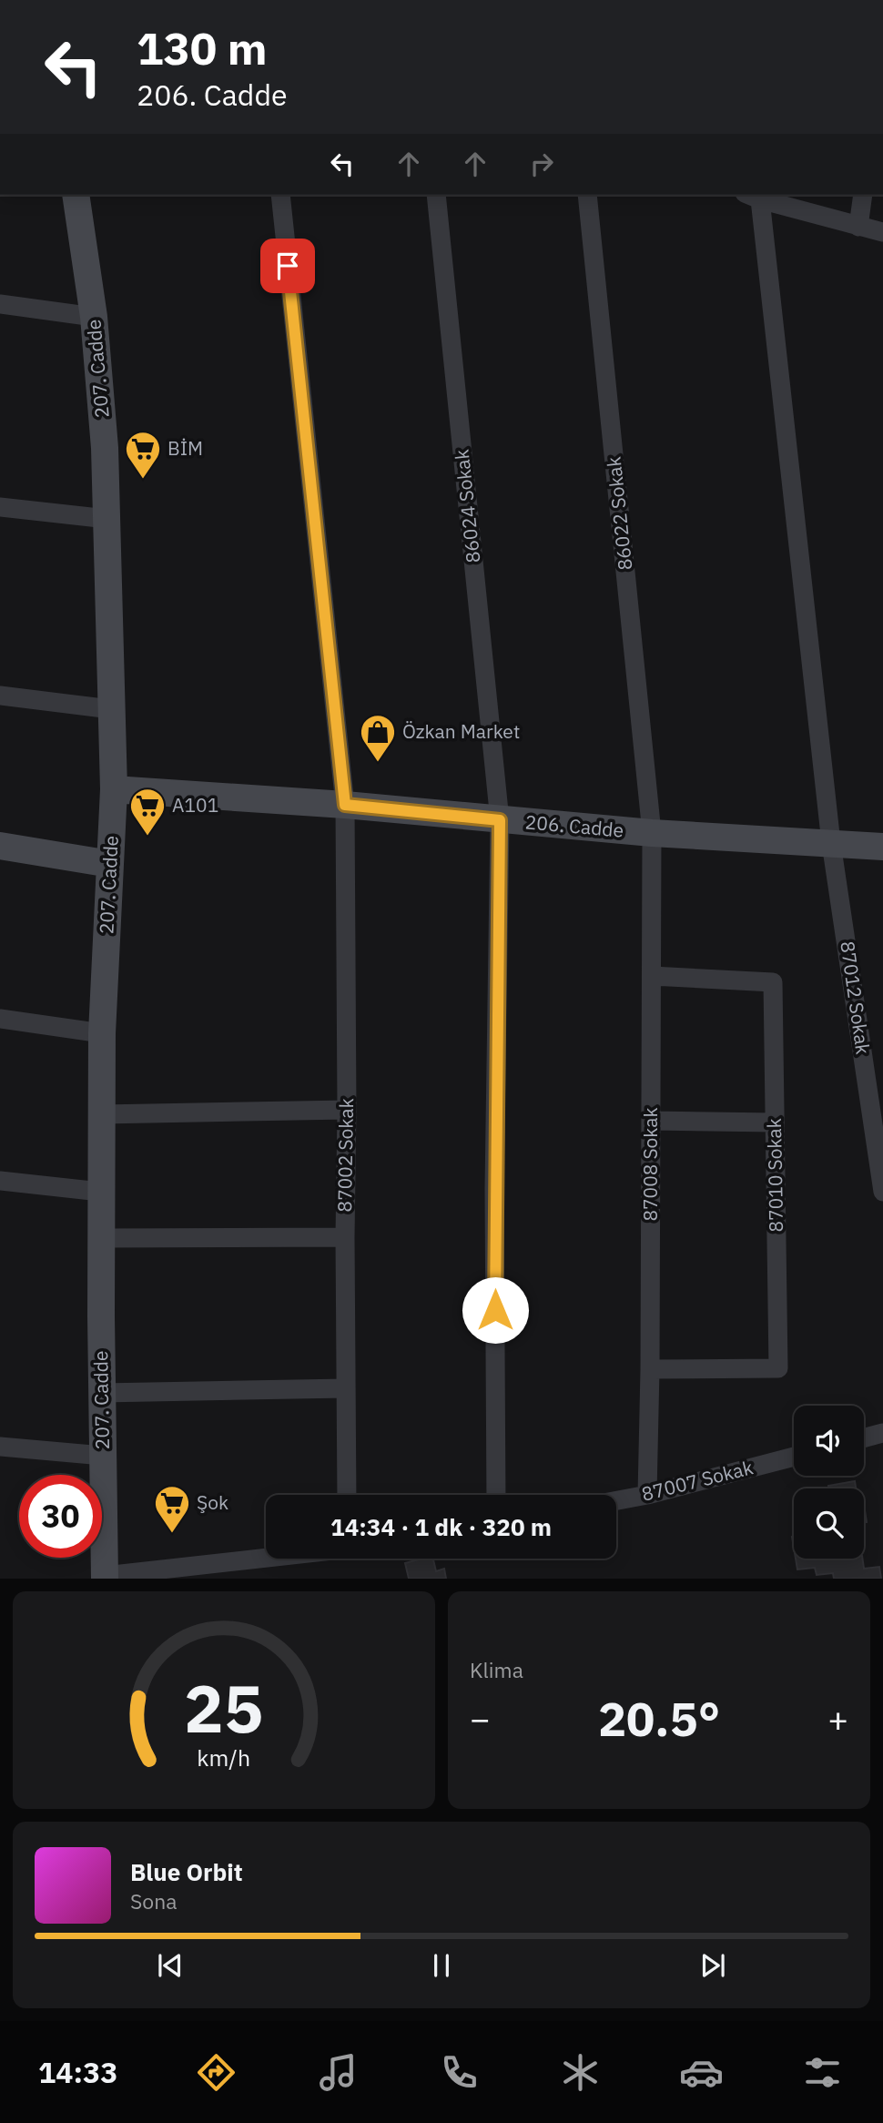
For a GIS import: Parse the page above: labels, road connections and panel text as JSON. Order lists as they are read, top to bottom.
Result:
{
  "streets": {
    "street": [
      "207. Cadde",
      "86024 Sokak",
      "86022 Sokak",
      "206. Cadde",
      "87012 Sokak",
      "87002 Sokak",
      "87008 Sokak",
      "87010 Sokak",
      "87007 Sokak"
    ]
  },
  "crossings": [
    ["207. Cadde", "206. Cadde"],
    ["86024 Sokak", "206. Cadde"],
    ["86022 Sokak", "206. Cadde"],
    ["86022 Sokak", "87008 Sokak"],
    ["206. Cadde", "87012 Sokak"],
    ["206. Cadde", "87002 Sokak"],
    ["206. Cadde", "87008 Sokak"],
    ["87008 Sokak", "87010 Sokak"],
    ["87008 Sokak", "87007 Sokak"]
  ],
  "places": {
    "supermarket": ["BİM", "A101", "Şok"],
    "shop": ["Özkan Market"]
  },
  "page": {
    "turn": ["130 m", "206. Cadde"],
    "limit": "30",
    "trip": "14:34 · 1 dk · 320 m",
    "tile": "Klima",
    "heat": ["−", "20.5°", "+"],
    "song": ["Blue Orbit", "Sona"],
    "tabs": "14:33",
    "gauge": ["25", "km/h"]
  }
}
